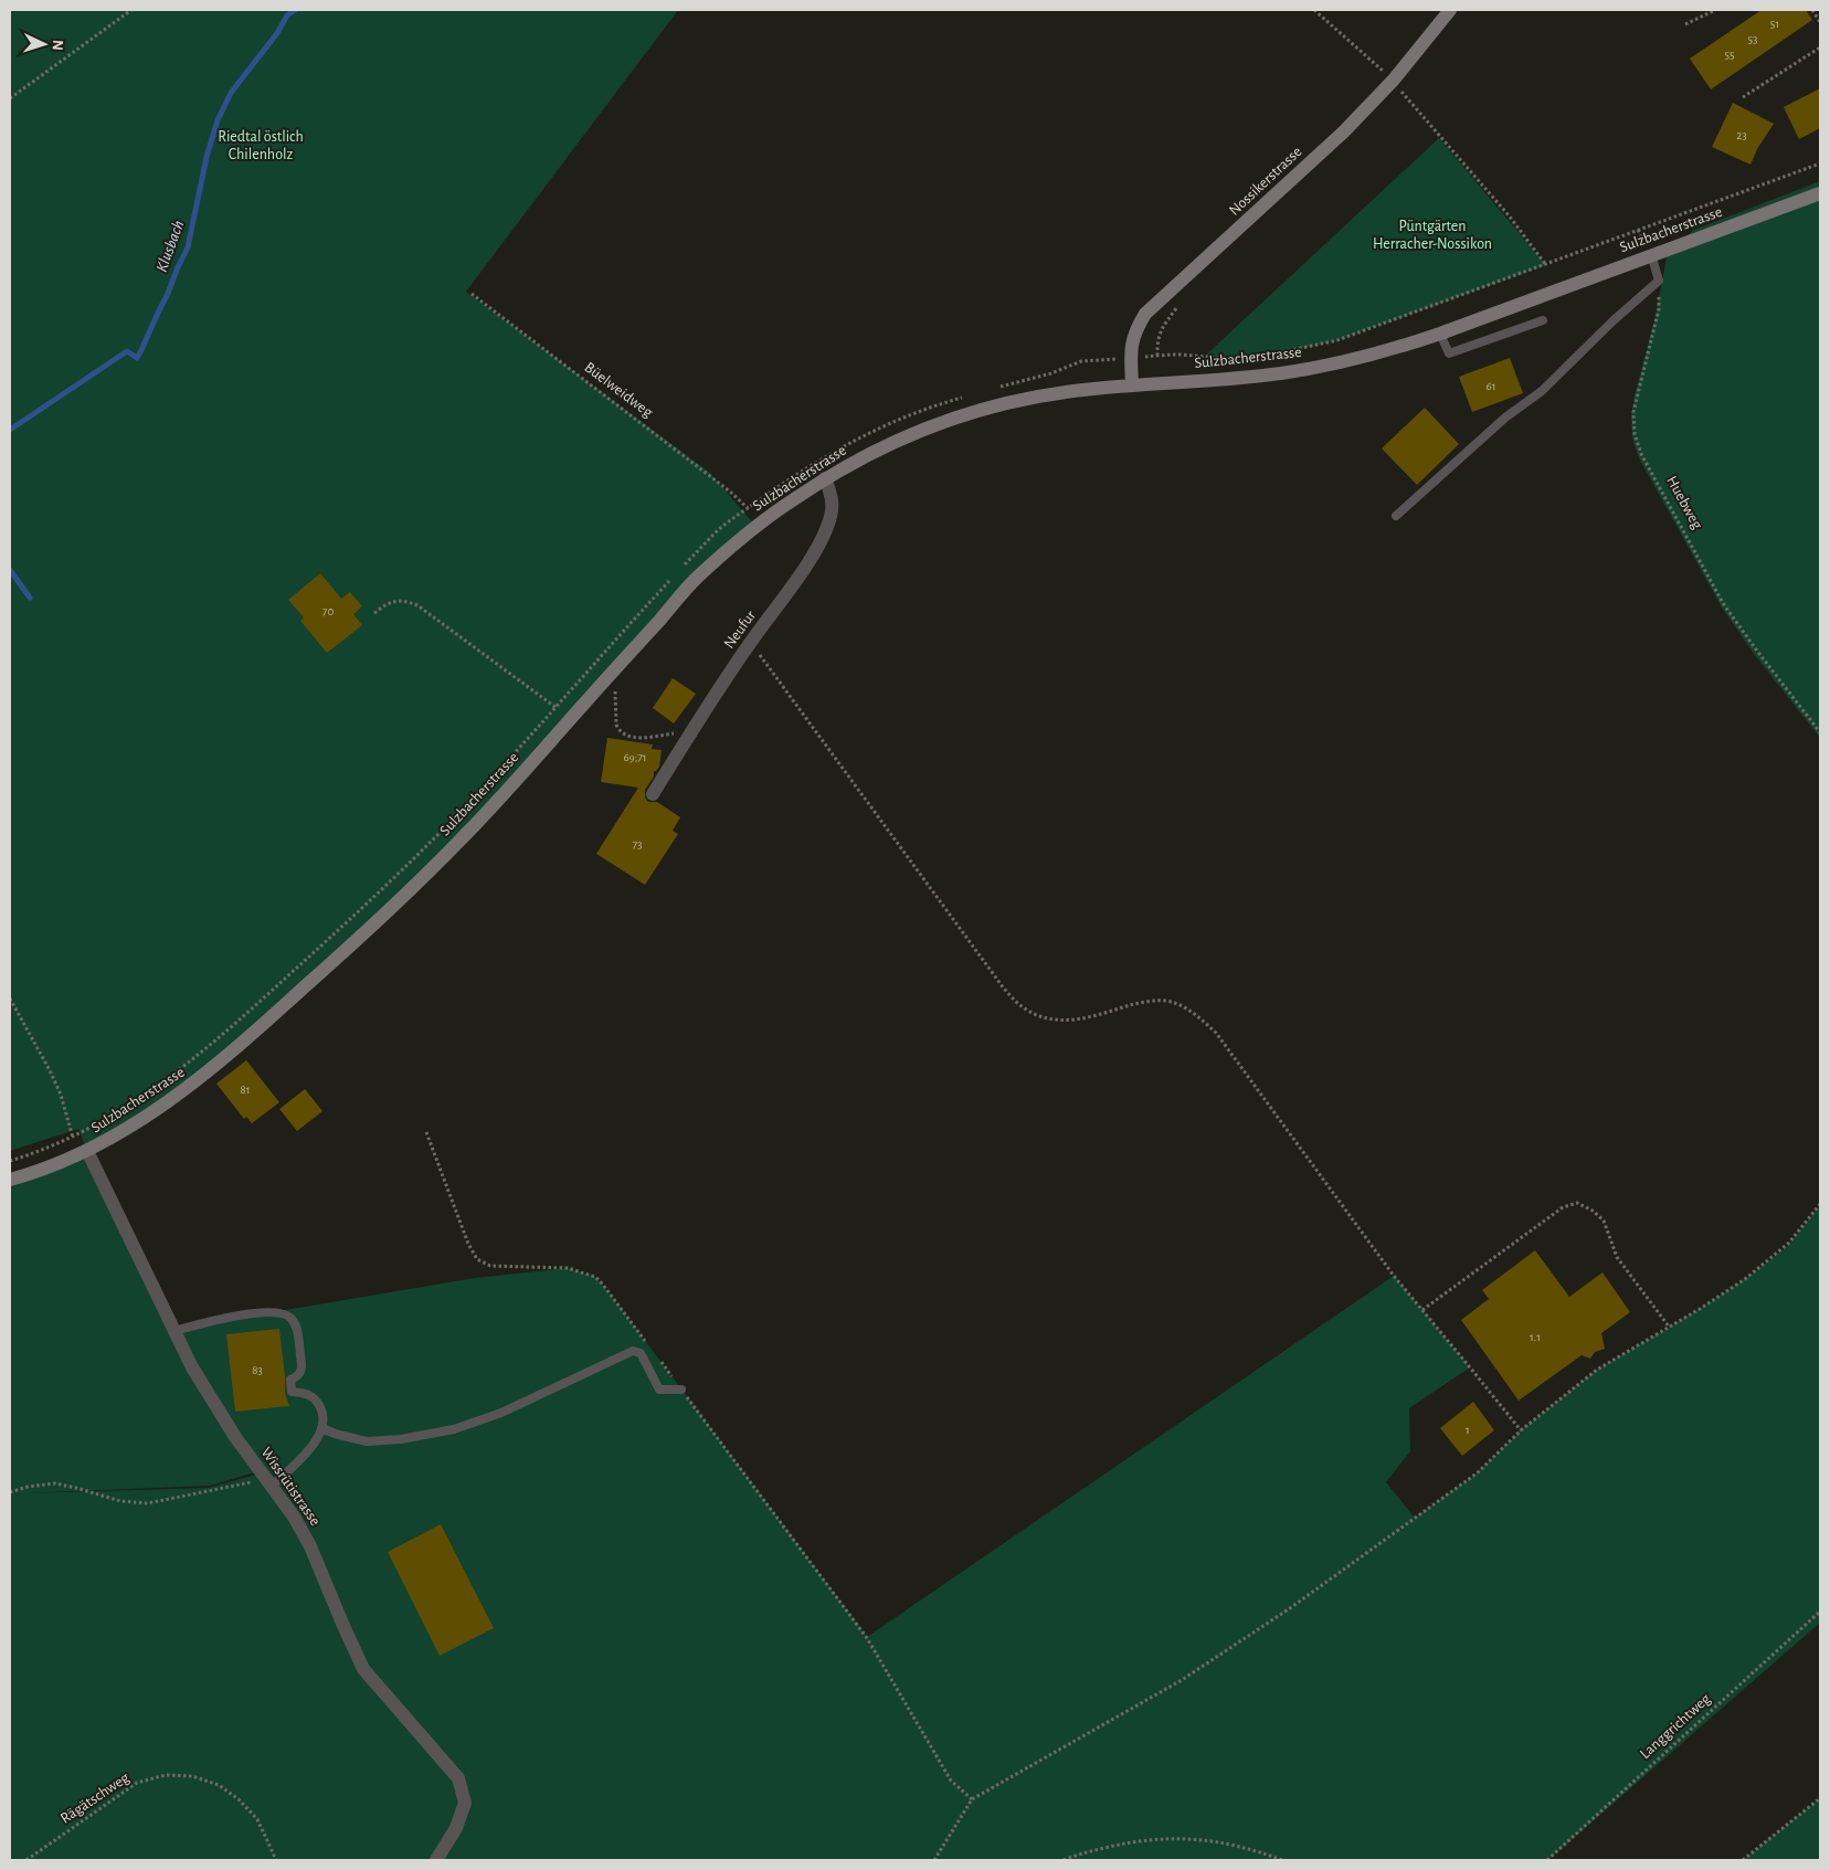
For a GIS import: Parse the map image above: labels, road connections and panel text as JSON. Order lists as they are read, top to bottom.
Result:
{
  "streets": {
    "street": [
      "Nossikerstrasse",
      "Sulzbacherstrasse",
      "Neufur",
      "Wissrütistrasse"
    ],
    "path": [
      "Büelweidweg",
      "Huebweg",
      "Langgrichtweg",
      "Rägätschweg"
    ]
  },
  "crossings": [
    ["Nossikerstrasse", "Sulzbacherstrasse"],
    ["Sulzbacherstrasse", "Neufur"],
    ["Sulzbacherstrasse", "Wissrütistrasse"]
  ],
  "water": ["Klusbach"],
  "parks": ["Riedtal östlich Chilenholz", "Püntgärten Herracher-Nossikon"],
  "house_numbers": [
    "51",
    "53",
    "55",
    "23",
    "61",
    "70",
    "69;71",
    "73",
    "81",
    "1.1",
    "83",
    "1"
  ],
  "north": "right"
}
